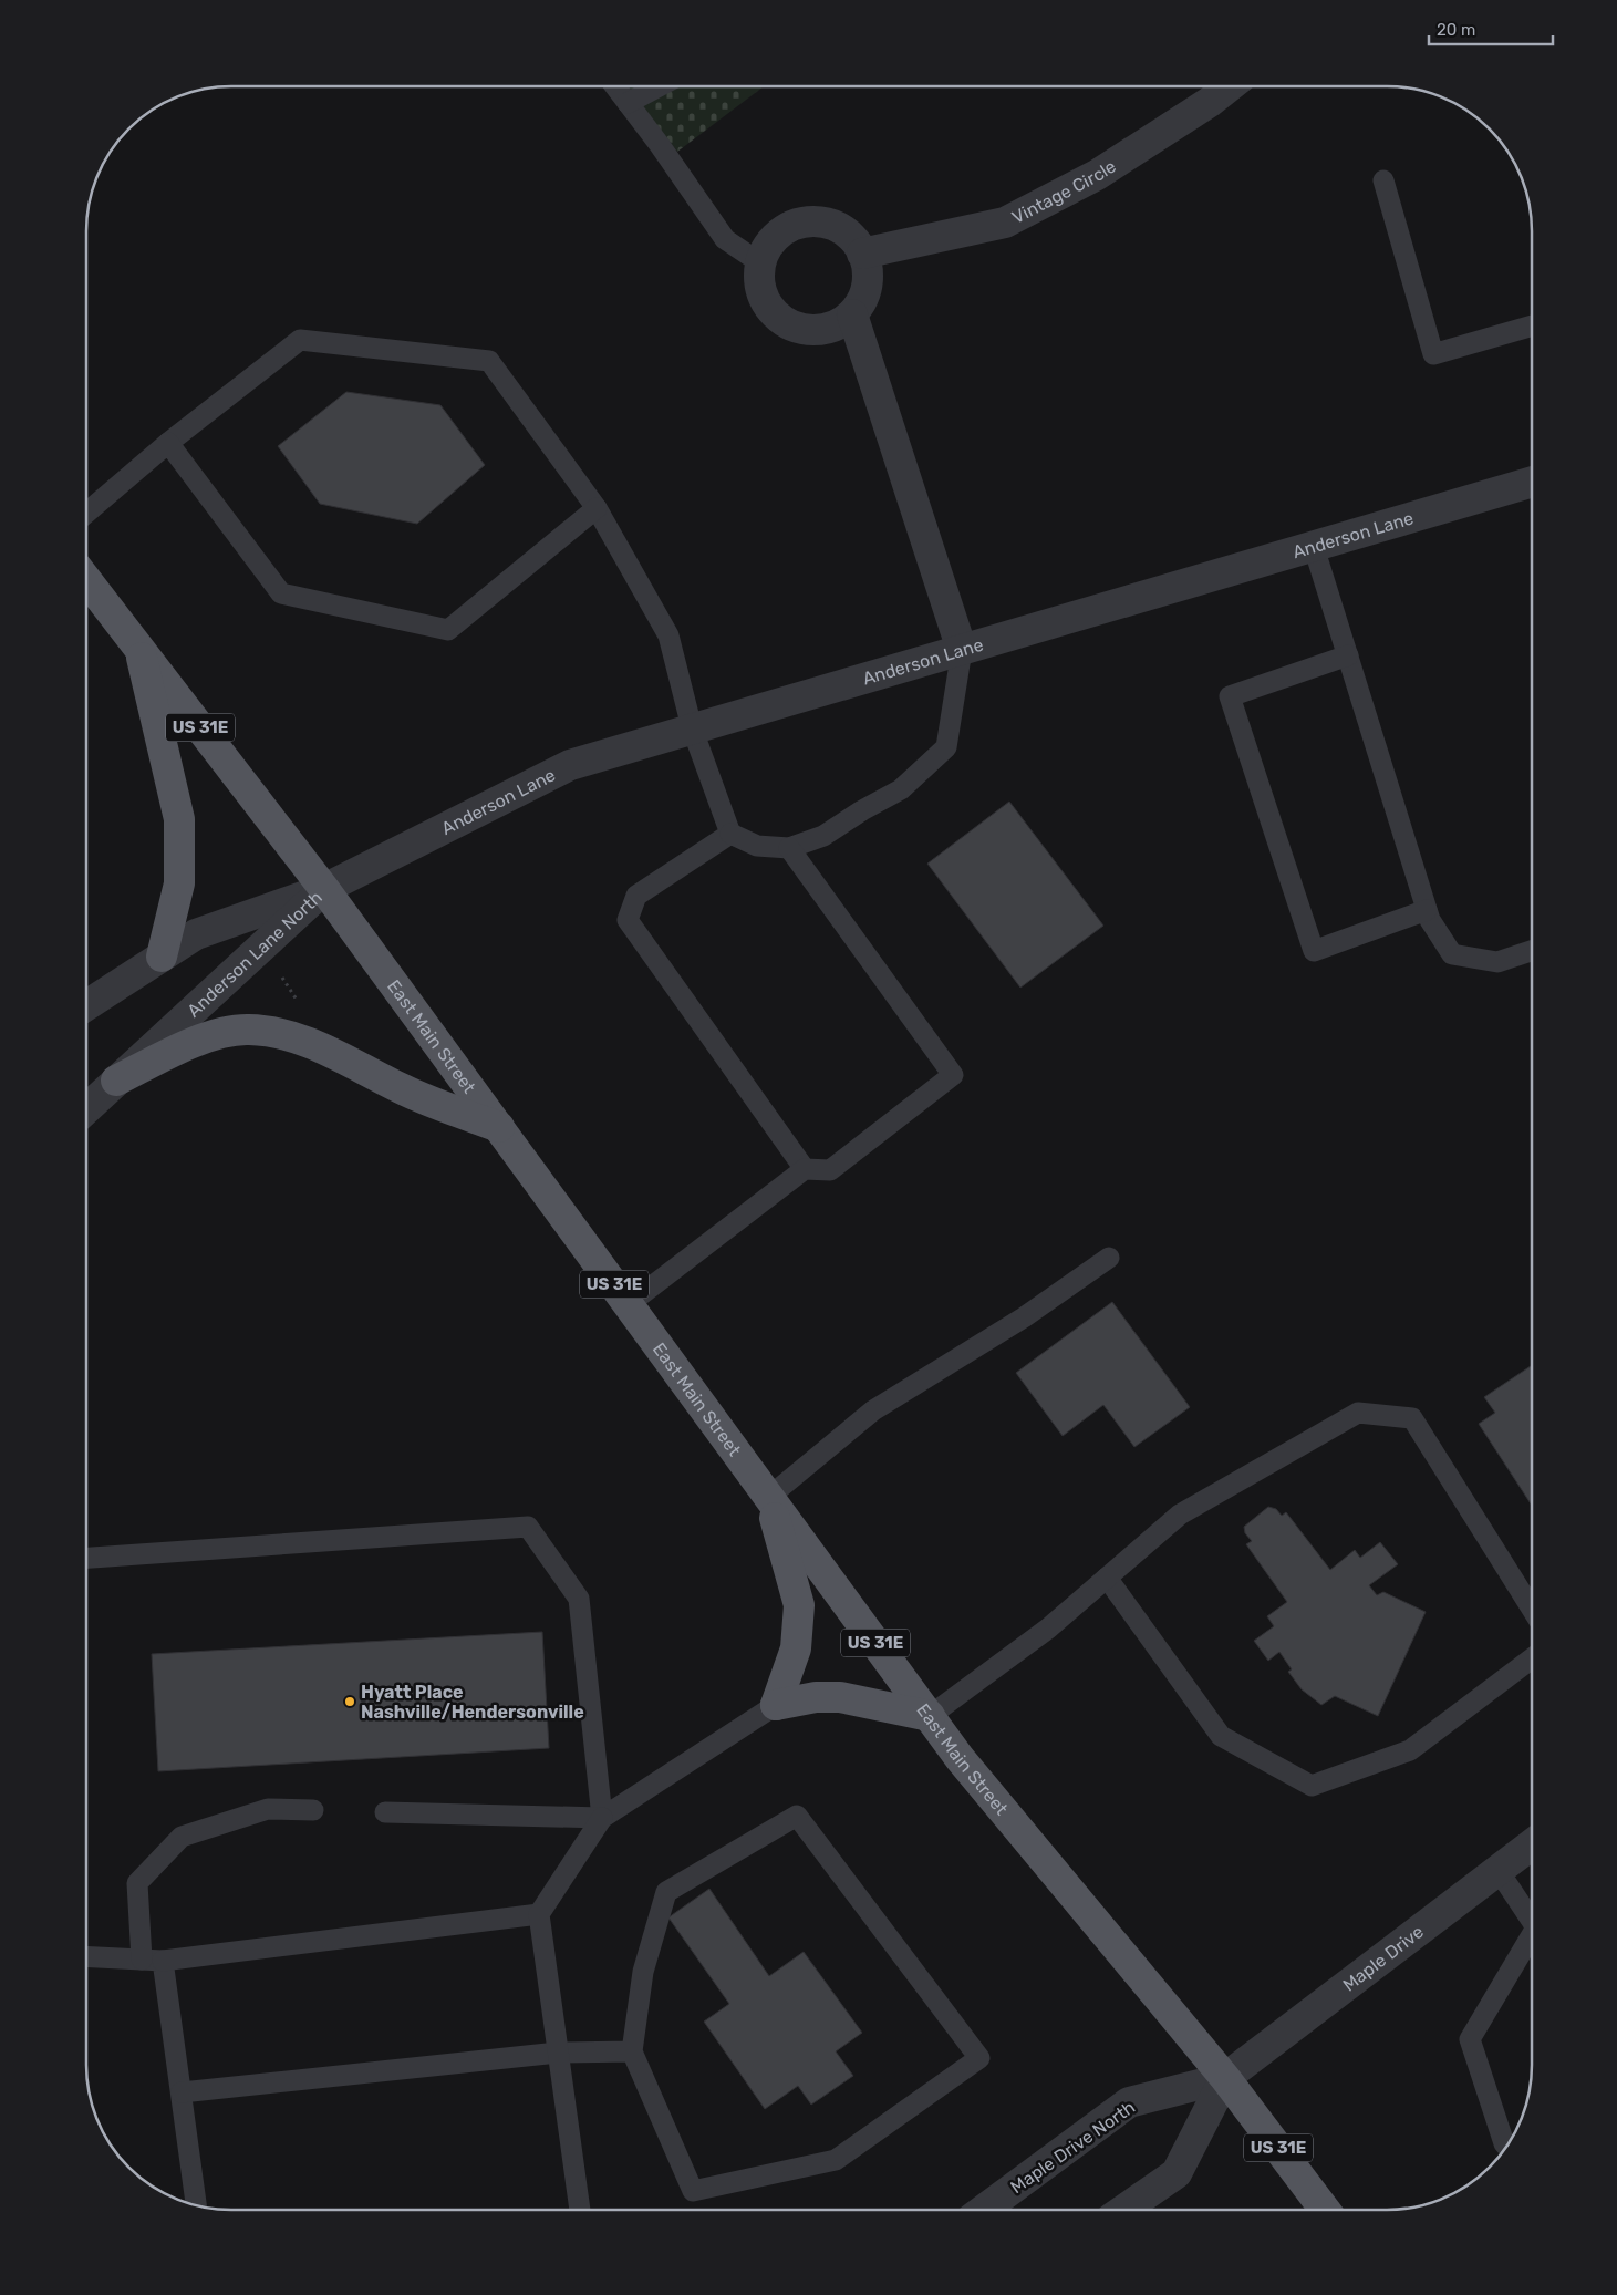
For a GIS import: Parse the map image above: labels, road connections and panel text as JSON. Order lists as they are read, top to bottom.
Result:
{
  "streets": {
    "main road": ["US 31E", "East Main Street"],
    "street": [
      "Vintage Circle",
      "Anderson Lane",
      "Anderson Lane North",
      "Maple Drive",
      "Maple Drive North"
    ]
  },
  "crossings": [
    ["Anderson Lane", "Anderson Lane North"],
    ["Anderson Lane", "East Main Street"],
    ["Anderson Lane North", "East Main Street"],
    ["East Main Street", "Maple Drive"],
    ["East Main Street", "Maple Drive North"],
    ["Maple Drive", "Maple Drive North"]
  ],
  "places": ["Hyatt Place Nashville/Hendersonville"],
  "scale_bar": "20 m"
}
